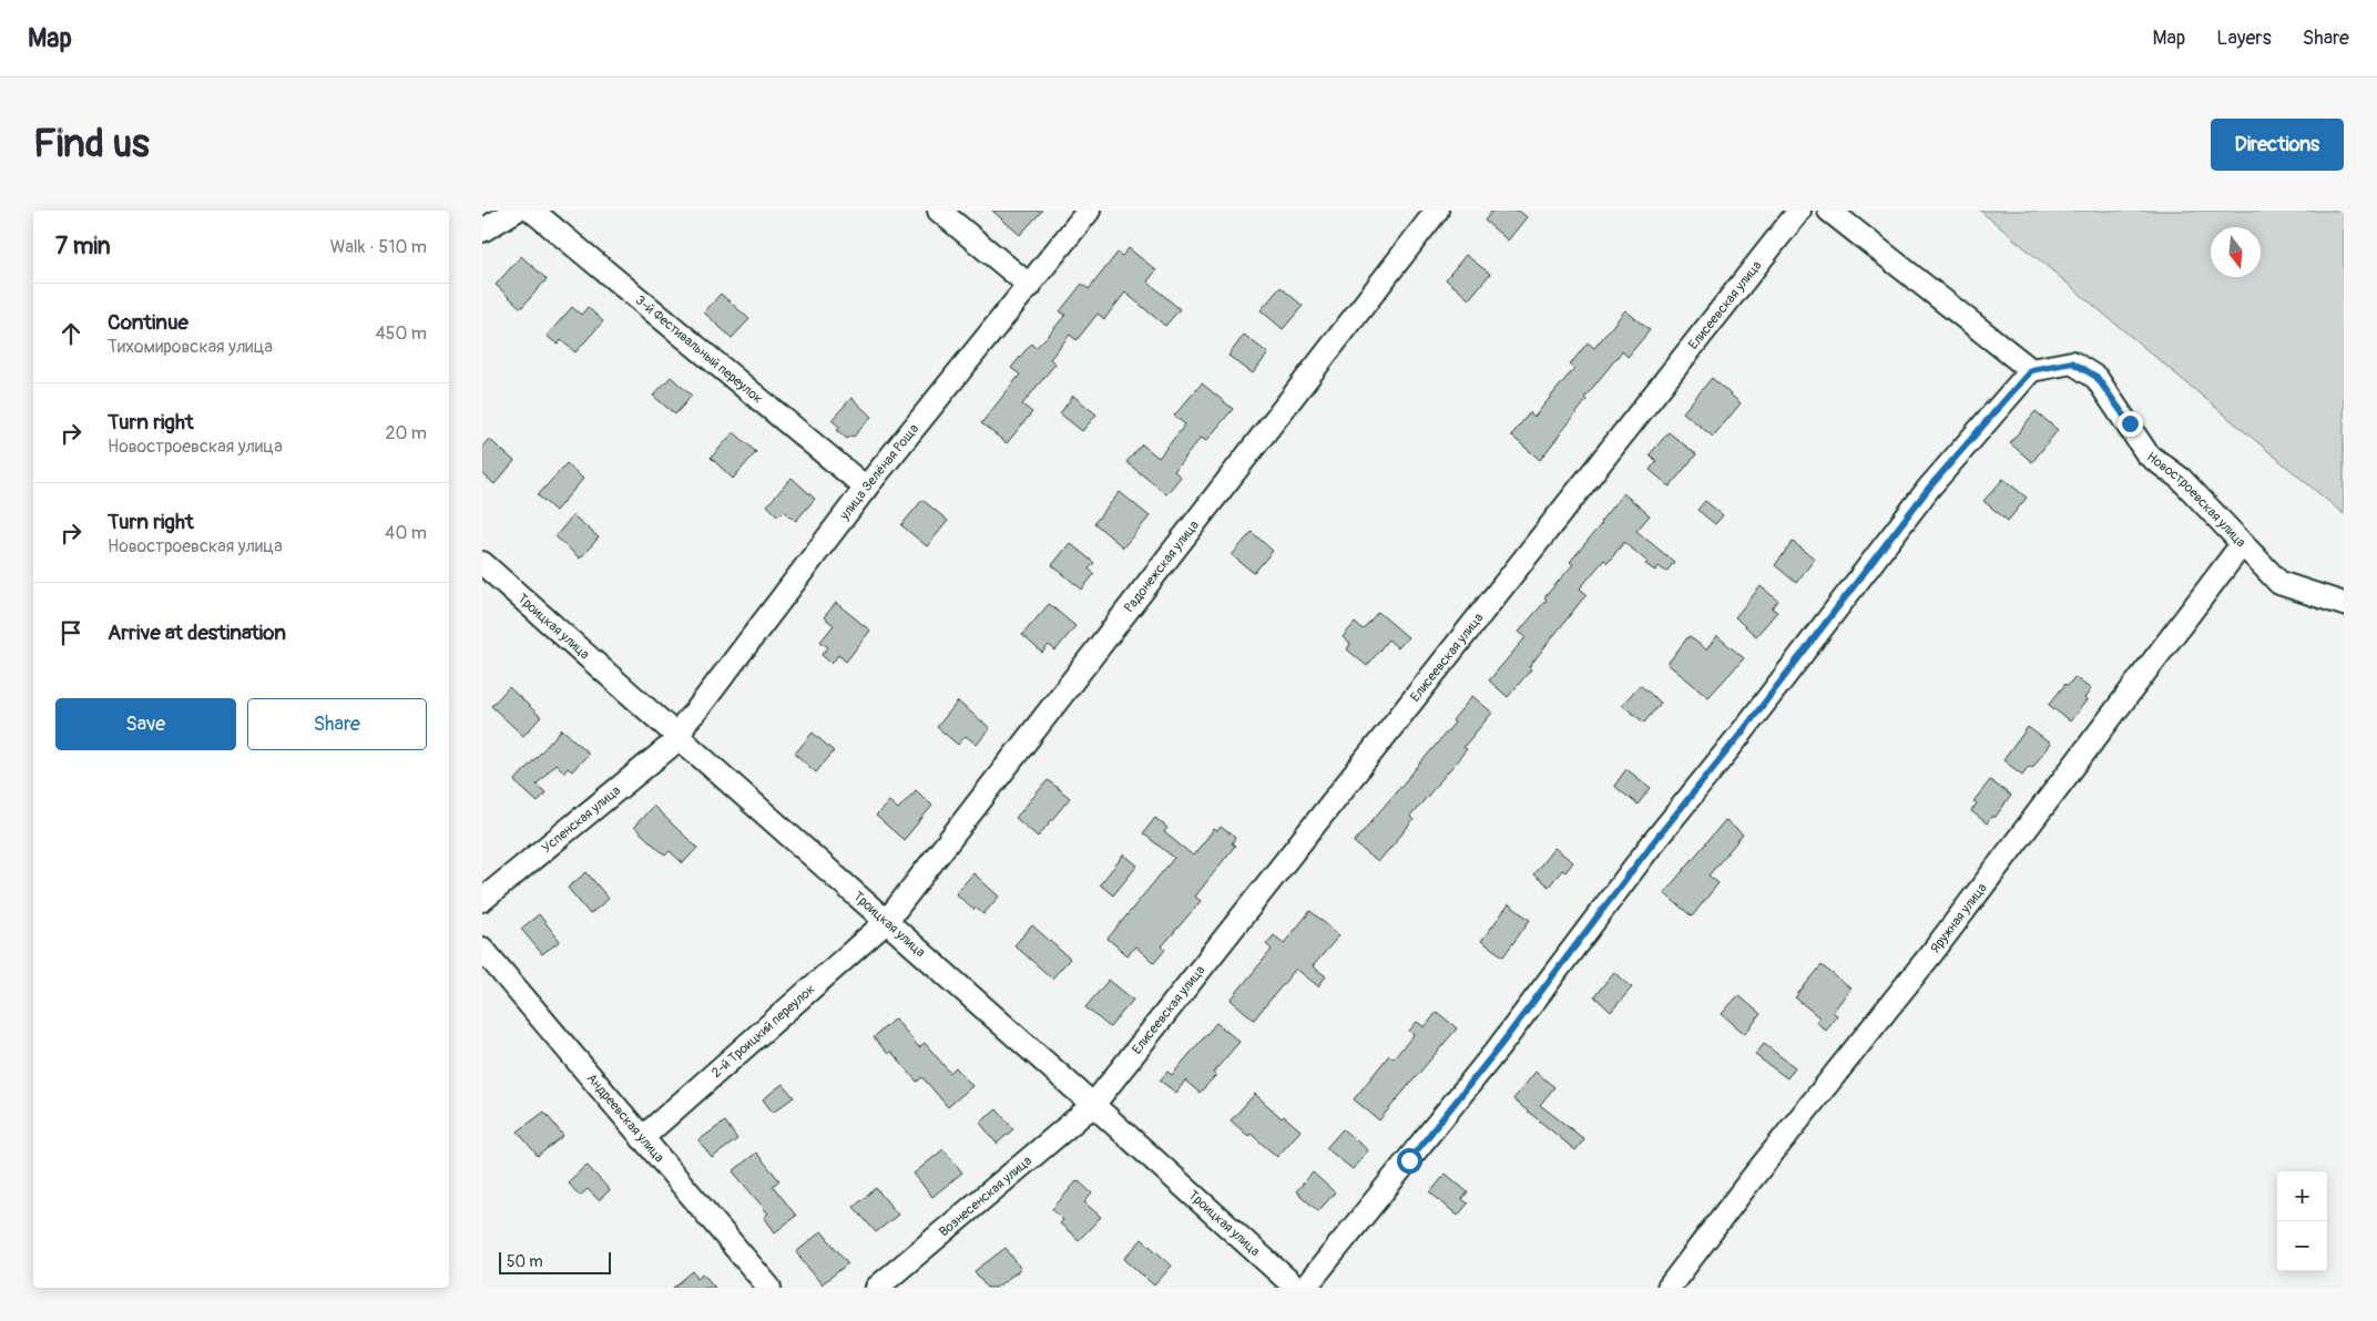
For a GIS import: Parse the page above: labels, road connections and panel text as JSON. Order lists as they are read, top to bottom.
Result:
{
  "streets": {
    "street": [
      "Елисеевская улица",
      "3-й Фестивальный переулок",
      "улица Зелёная Роща",
      "Новостроевская улица",
      "Радонежская улица",
      "Троицкая улица",
      "Успенская улица",
      "Яружная улица",
      "2-й Троицкий переулок",
      "Андреевская улица",
      "Вознесенская улица"
    ]
  },
  "crossings": [
    ["Елисеевская улица", "Троицкая улица"],
    ["Елисеевская улица", "Вознесенская улица"],
    ["3-й Фестивальный переулок", "улица Зелёная Роща"],
    ["улица Зелёная Роща", "Троицкая улица"],
    ["улица Зелёная Роща", "Успенская улица"],
    ["Новостроевская улица", "Яружная улица"],
    ["Радонежская улица", "Троицкая улица"],
    ["Радонежская улица", "2-й Троицкий переулок"],
    ["Троицкая улица", "Успенская улица"],
    ["Троицкая улица", "2-й Троицкий переулок"],
    ["Троицкая улица", "Вознесенская улица"],
    ["2-й Троицкий переулок", "Андреевская улица"]
  ],
  "scale_bar": "50 m",
  "north": "bottom",
  "page": {
    "header": "Map",
    "nav": ["Map", "Layers", "Share"],
    "buttons": [
      "Directions",
      ["Save", "Share"]
    ],
    "title": "Find us",
    "heading": ["7 min", "Walk · 510 m"],
    "list": [
      ["Continue", "Тихомировская улица", "450 m"],
      ["Turn right", "Новостроевская улица", "20 m"],
      ["Turn right", "Новостроевская улица", "40 m"],
      "Arrive at destination"
    ],
    "map_buttons": ["+", "−"],
    "scale": "50 m"
  }
}
